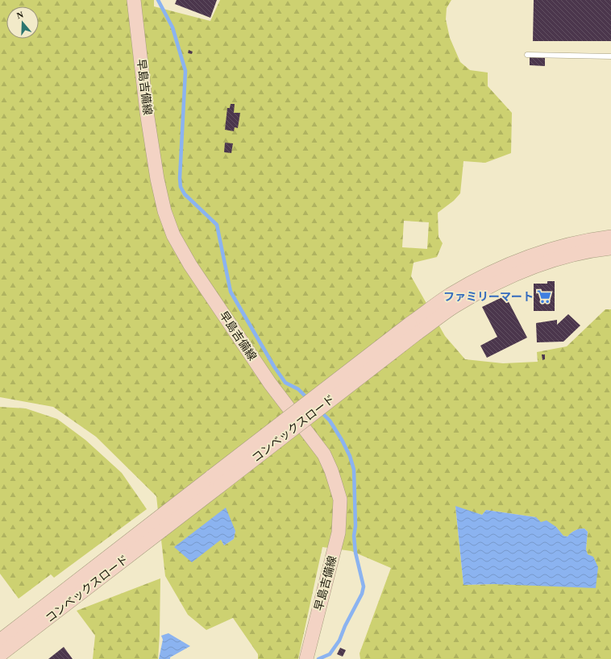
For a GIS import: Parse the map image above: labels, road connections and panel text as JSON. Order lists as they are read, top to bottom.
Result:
{
  "streets": {
    "street": ["早島吉備線", "コンベックスロード"]
  },
  "places": {
    "supermarket": ["ファミリーマート"]
  },
  "north": "top"
}
